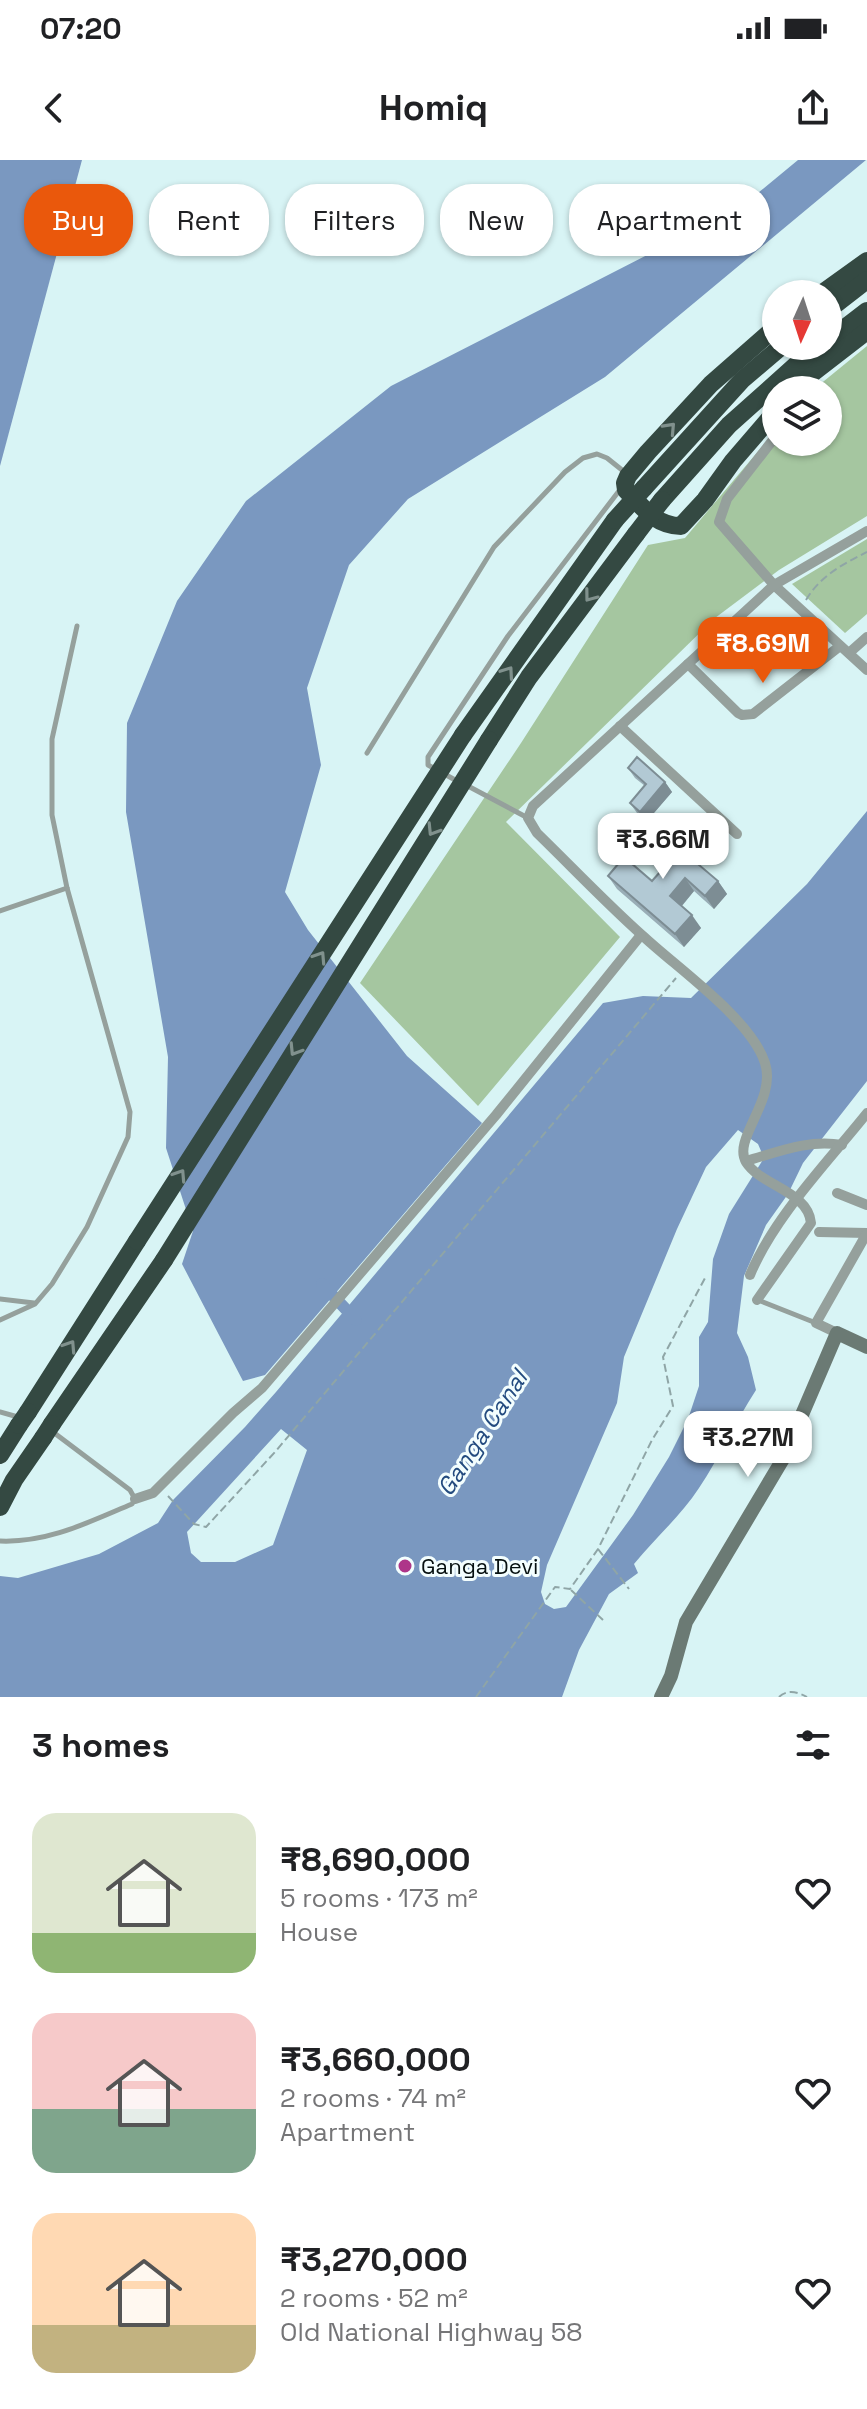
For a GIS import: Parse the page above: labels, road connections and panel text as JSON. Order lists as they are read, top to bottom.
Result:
{
  "water": ["Ganga Canal"],
  "places": ["Ganga Devi"],
  "north": "bottom",
  "page": {
    "status": "07:20",
    "header": "Homiq",
    "chip": [
      "Buy",
      "Rent",
      "Filters",
      "New",
      "Apartment"
    ],
    "price": ["₹8.69M", "₹3.66M", "₹3.27M"],
    "heading": "3 homes",
    "list": [
      {
        "name": "₹8,690,000",
        "note": "5 rooms · 173 m² · House"
      },
      {
        "name": "₹3,660,000",
        "note": "2 rooms · 74 m² · Apartment"
      },
      {
        "name": "₹3,270,000",
        "note": "2 rooms · 52 m² · Old National Highway 58"
      }
    ]
  }
}
